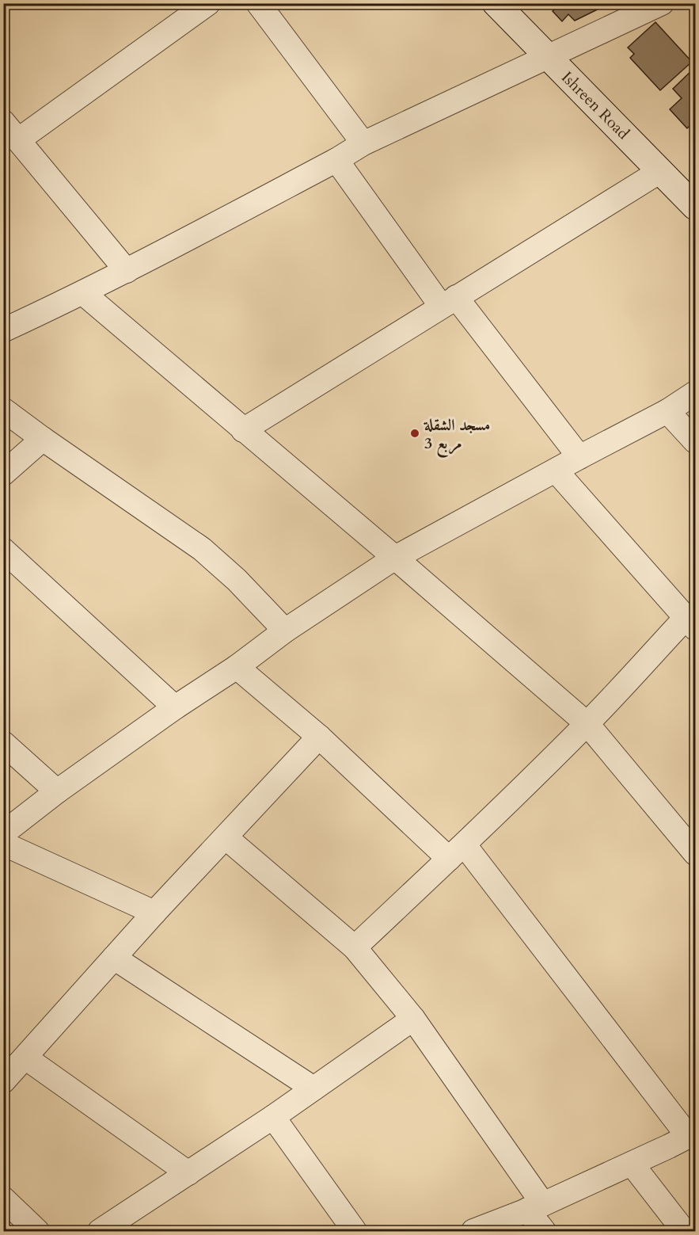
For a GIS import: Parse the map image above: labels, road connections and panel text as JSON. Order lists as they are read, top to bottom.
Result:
{
  "streets": {
    "street": ["Ishreen Road"]
  },
  "places": ["مسجد الشقلة مربع 3"]
}
